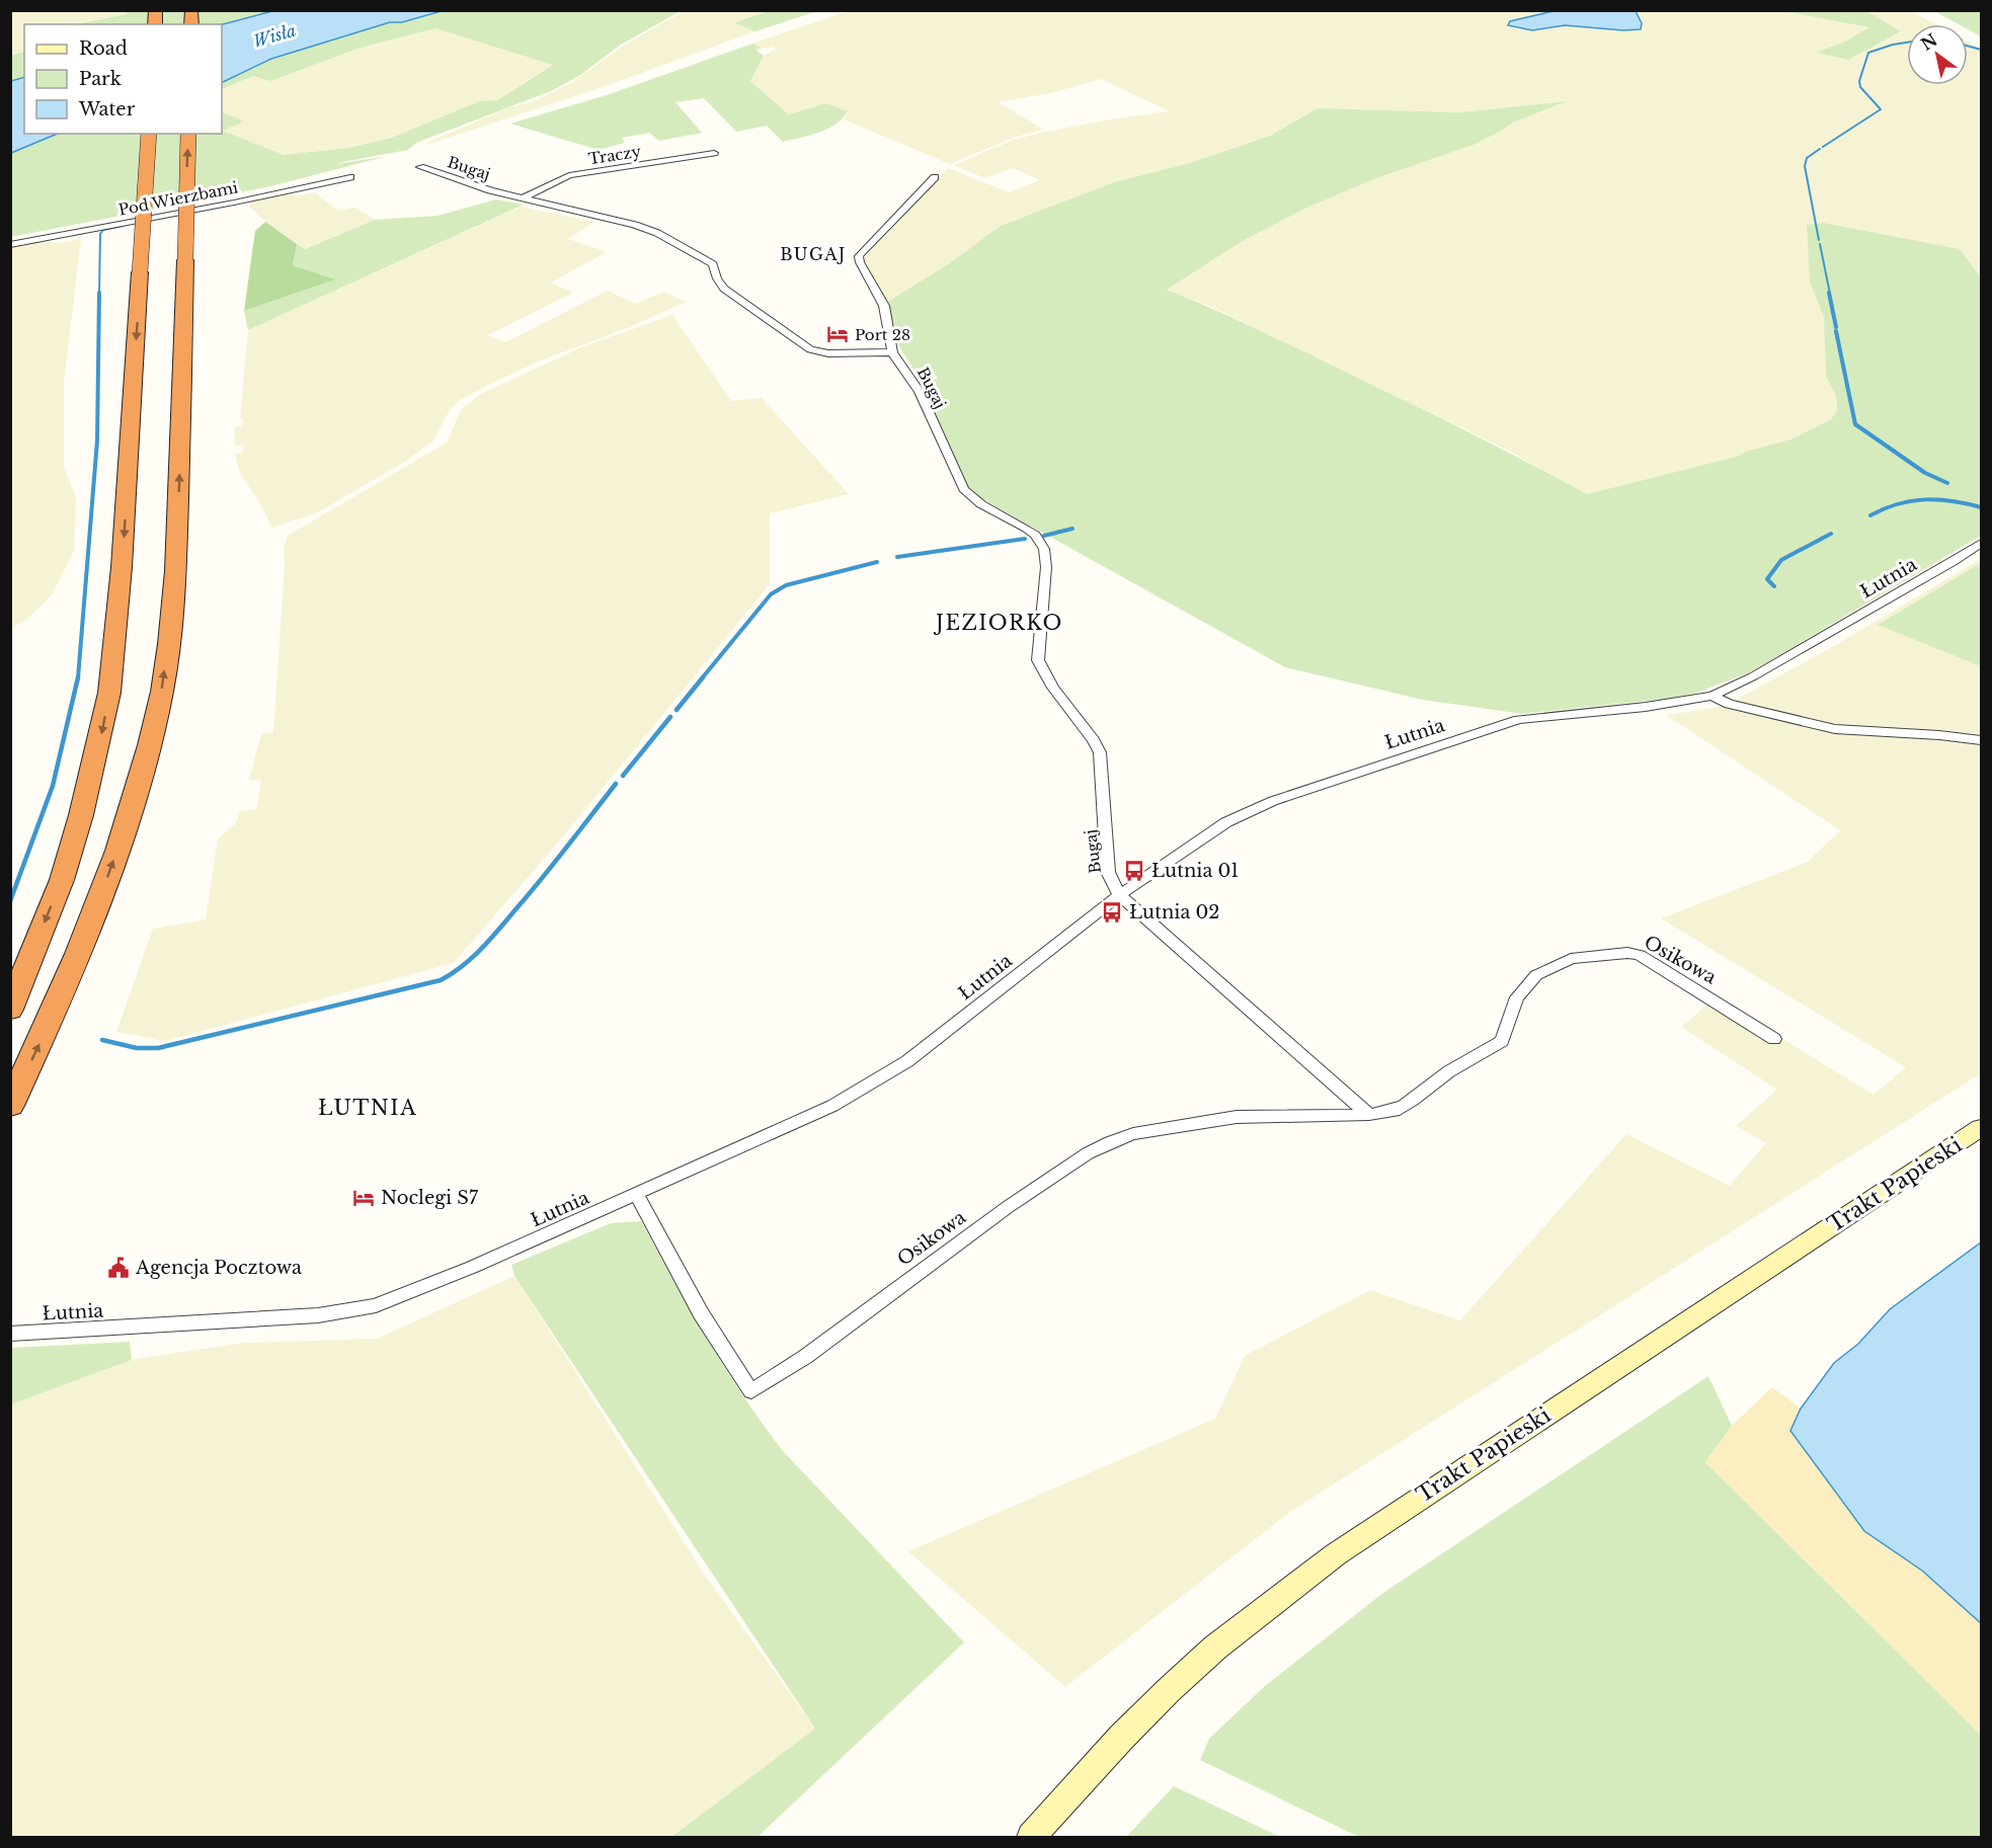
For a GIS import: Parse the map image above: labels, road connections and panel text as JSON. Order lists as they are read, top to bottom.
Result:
{
  "streets": {
    "street": [
      "Traczy",
      "Bugaj",
      "Pod Wierzbami",
      "Łutnia",
      "Osikowa",
      "Trakt Papieski"
    ]
  },
  "crossings": [
    ["Traczy", "Bugaj"],
    ["Bugaj", "Łutnia"],
    ["Łutnia", "Osikowa"]
  ],
  "districts": ["BUGAJ", "JEZIORKO", "ŁUTNIA"],
  "water": ["Wisła"],
  "places": {
    "hotel": ["Port 28", "Noclegi S7"],
    "bus stop": ["Łutnia 01", "Łutnia 02"],
    "public building": ["Agencja Pocztowa"]
  },
  "legend": ["Road", "Park", "Water"],
  "north": "top left"
}
